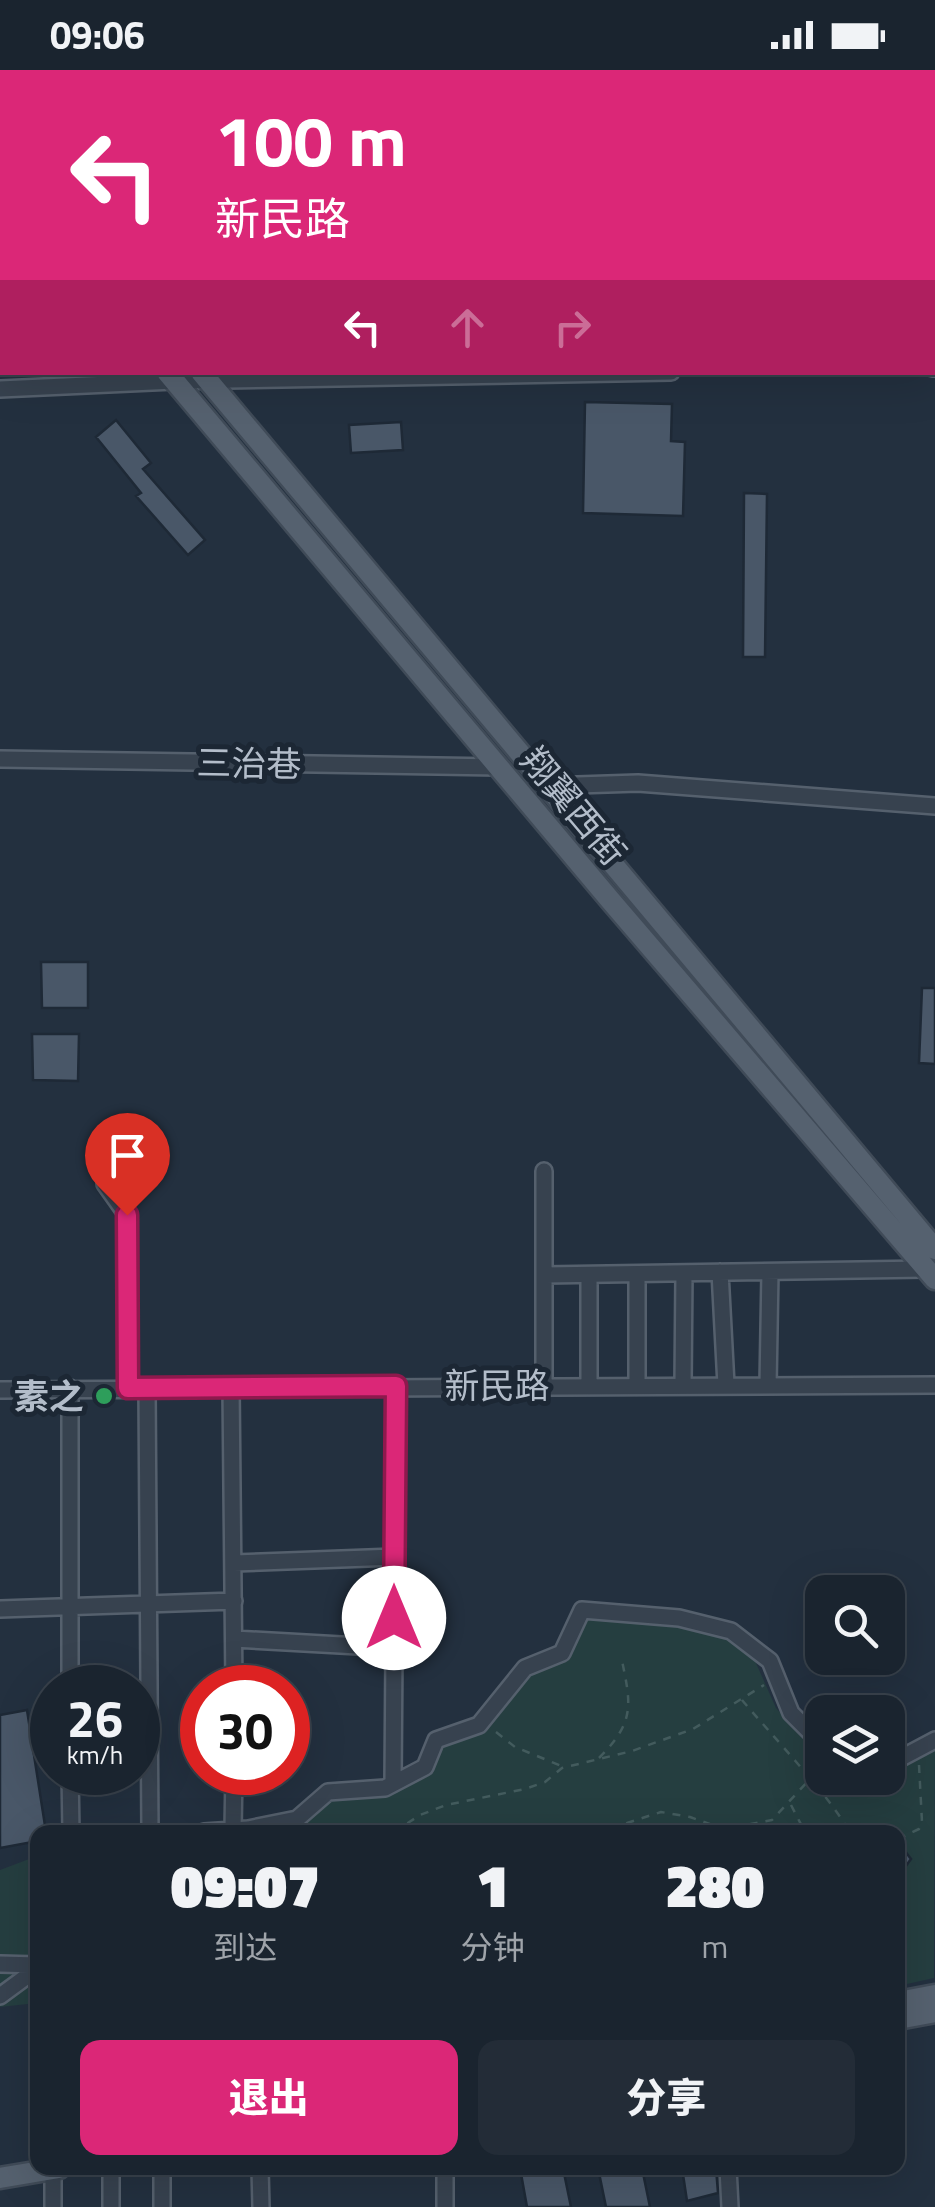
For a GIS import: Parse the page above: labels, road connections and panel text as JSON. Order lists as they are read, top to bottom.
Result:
{
  "streets": {
    "main road": ["翔翼西街"],
    "street": ["三治巷", "新民路"]
  },
  "crossings": [
    ["三治巷", "翔翼西街"]
  ],
  "places": ["素之"],
  "page": {
    "status": "09:06",
    "turn": ["100 m", "新民路"],
    "speed": "26 km/h",
    "limit": "30",
    "eta": [
      "09:07",
      "到达",
      "1",
      "分钟",
      "280",
      "m"
    ],
    "buttons": ["退出", "分享"]
  }
}
